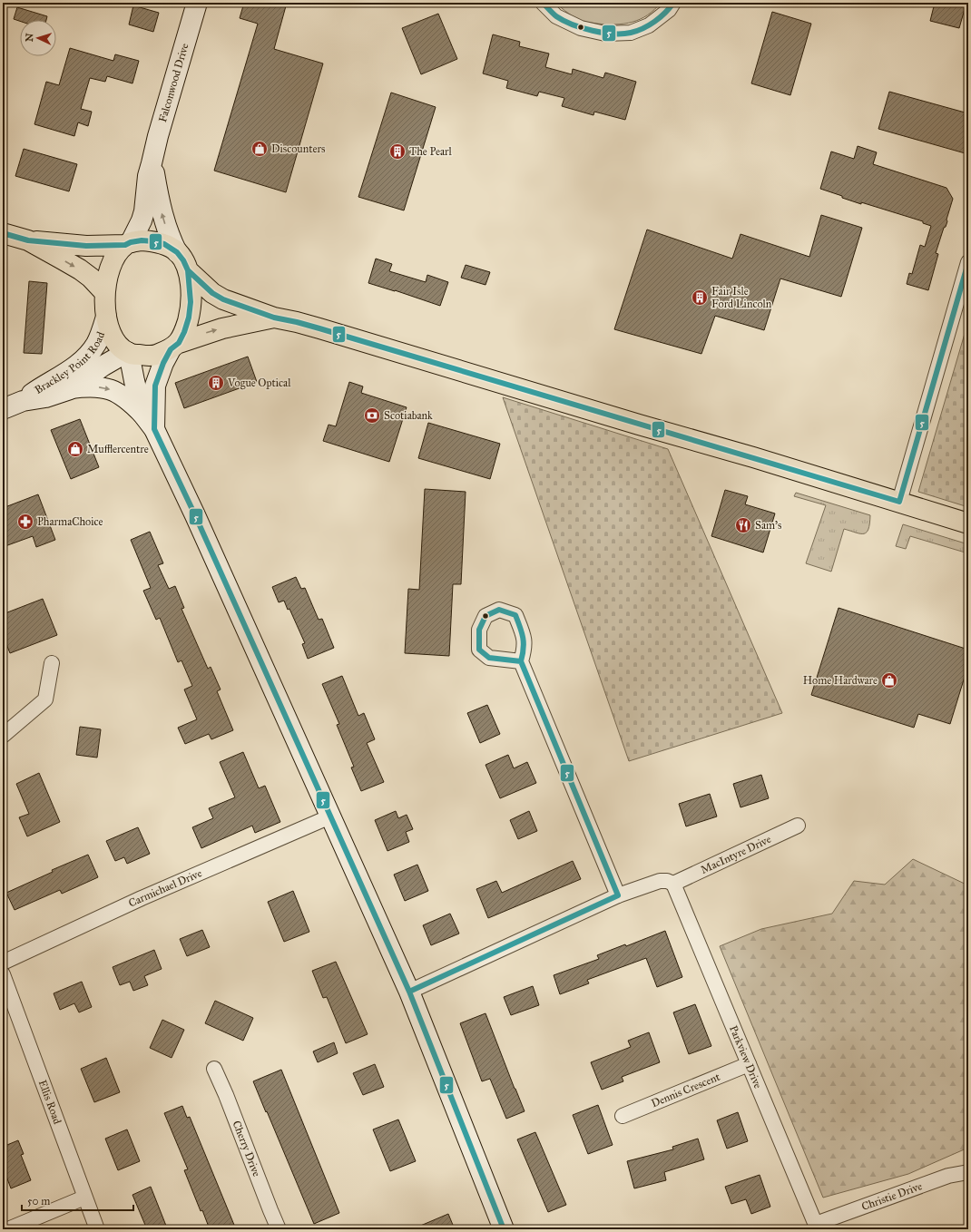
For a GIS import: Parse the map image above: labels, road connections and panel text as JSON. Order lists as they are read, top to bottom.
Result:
{
  "streets": {
    "main road": ["Falconwood Drive", "Brackley Point Road"],
    "street": [
      "MacIntyre Drive",
      "Carmichael Drive",
      "Parkview Drive",
      "Dennis Crescent",
      "Ellis Road",
      "Cherry Drive",
      "Christie Drive"
    ]
  },
  "crossings": [
    ["Falconwood Drive", "Brackley Point Road"],
    ["MacIntyre Drive", "Parkview Drive"],
    ["Parkview Drive", "Dennis Crescent"],
    ["Parkview Drive", "Christie Drive"]
  ],
  "places": {
    "shop": ["Discounters", "Mufflercentre", "Home Hardware"],
    "building": ["The Pearl", "Fair Isle Ford Lincoln", "Vogue Optical"],
    "bank": ["Scotiabank"],
    "pharmacy": ["PharmaChoice"],
    "restaurant": ["Sam's"]
  },
  "lines": ["transit line 5"],
  "scale_bar": "50 m",
  "north": "left"
}
